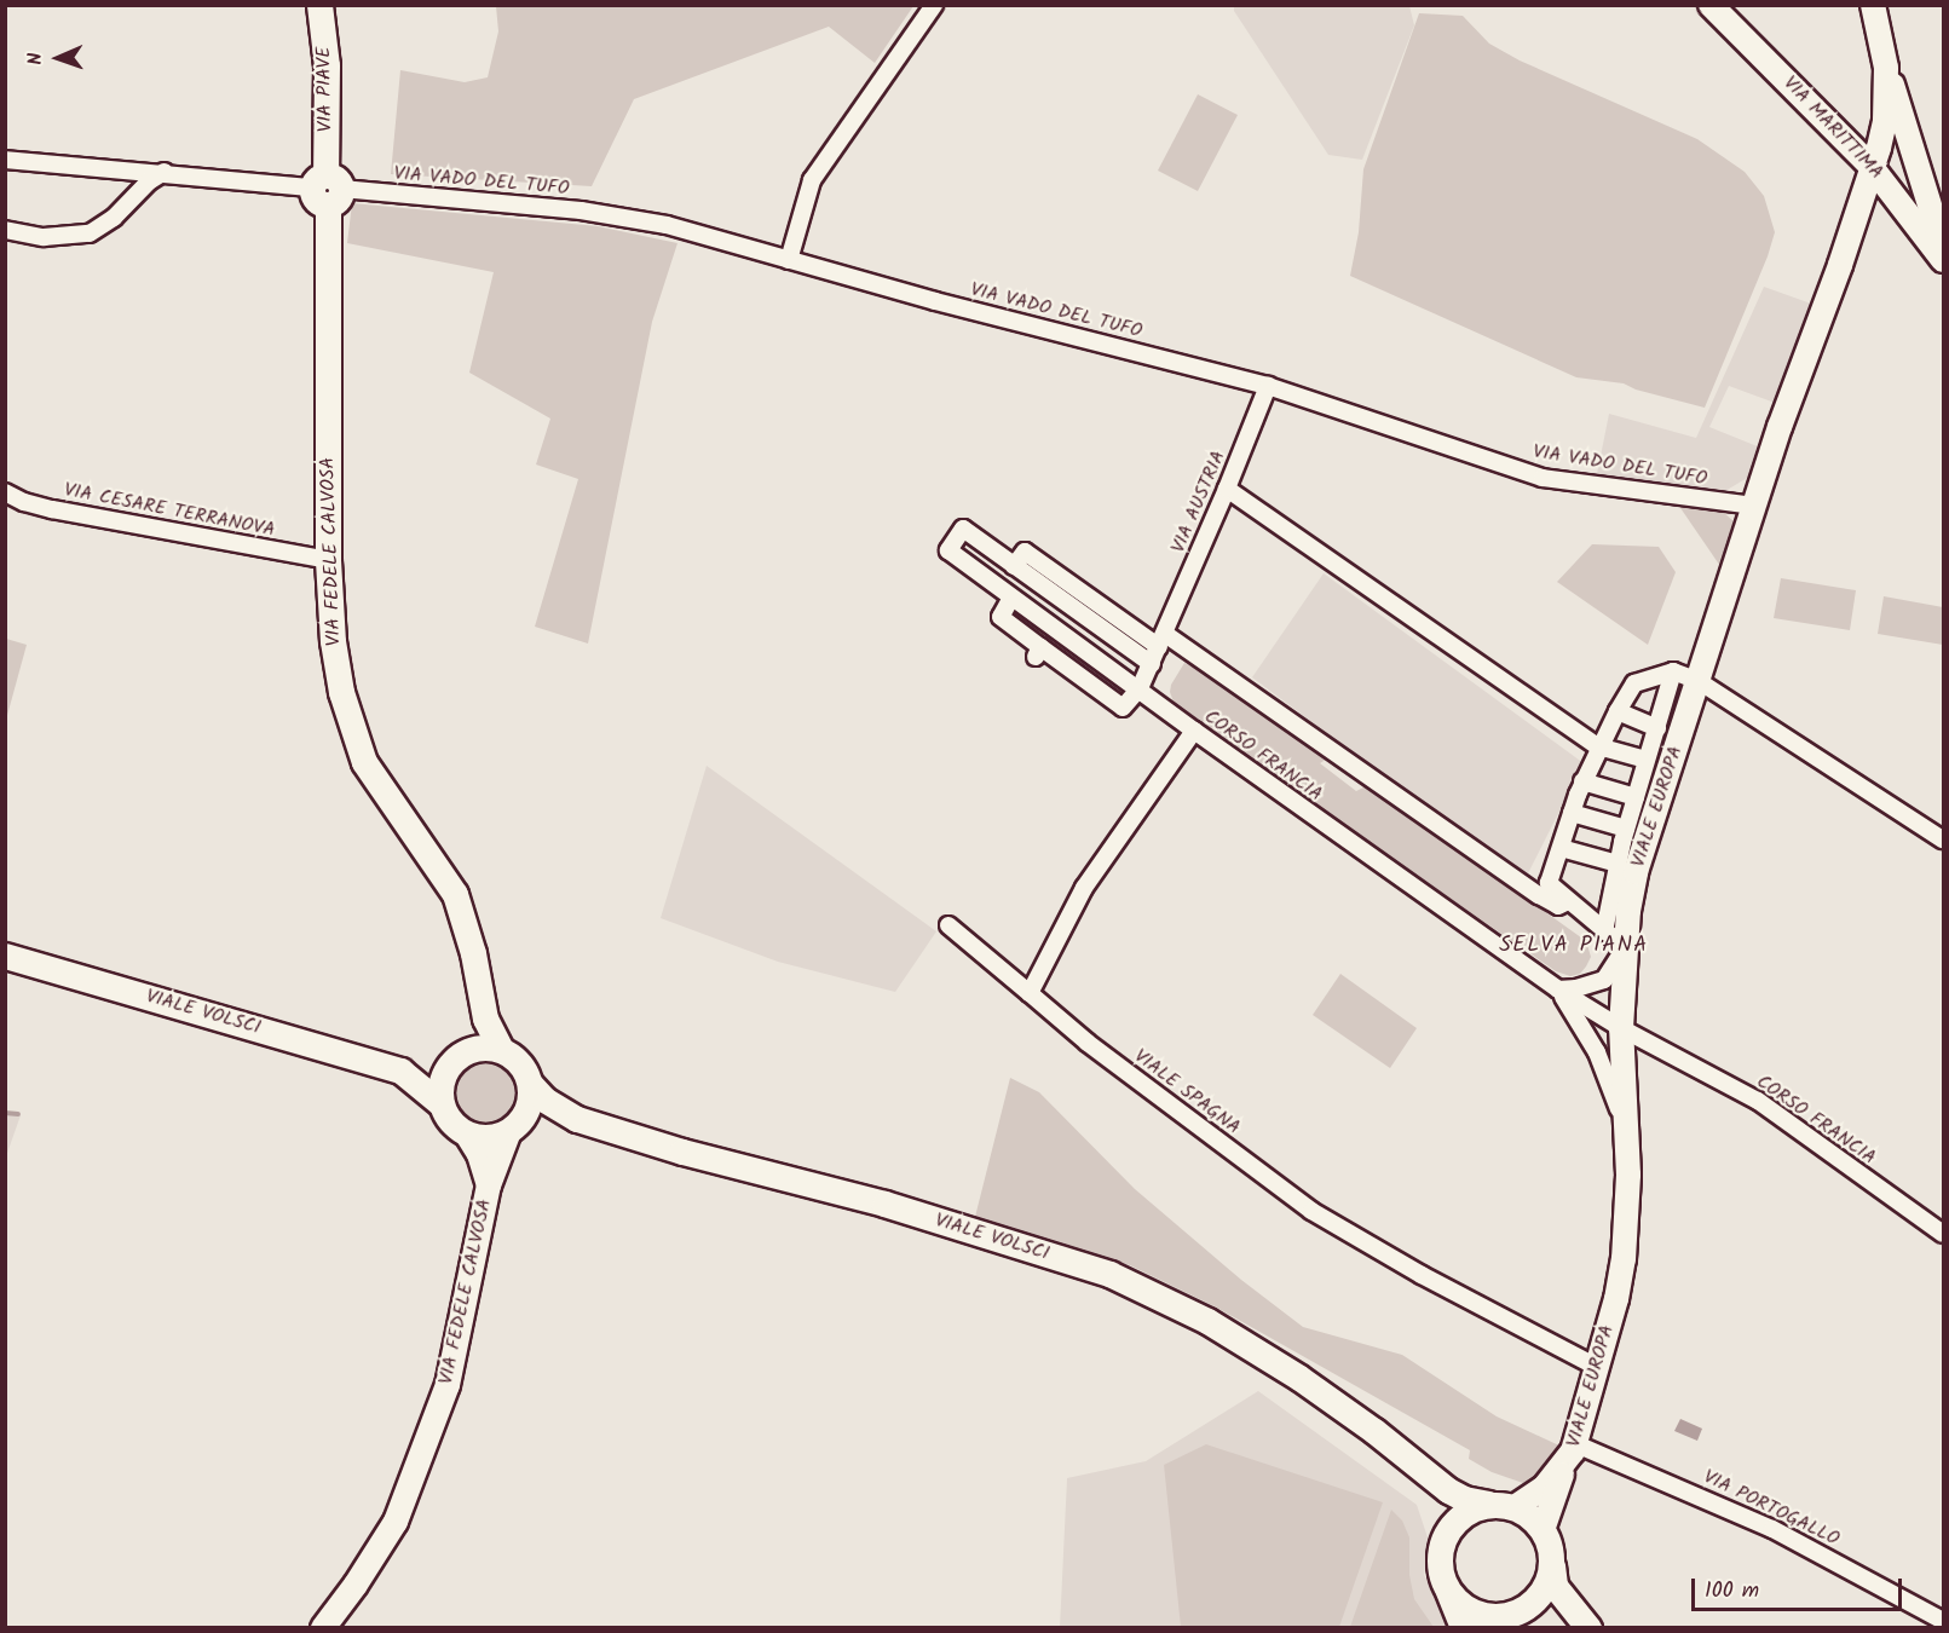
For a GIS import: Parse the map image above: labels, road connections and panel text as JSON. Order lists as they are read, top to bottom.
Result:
{
  "streets": {
    "main road": ["VIA PIAVE", "VIA FEDELE CALVOSA", "VIALE VOLSCI"],
    "street": [
      "VIA MARITTIMA",
      "VIA VADO DEL TUFO",
      "VIA AUSTRIA",
      "VIA CESARE TERRANOVA",
      "CORSO FRANCIA",
      "VIALE EUROPA",
      "VIALE SPAGNA",
      "VIA PORTOGALLO"
    ]
  },
  "crossings": [
    ["VIA PIAVE", "VIA VADO DEL TUFO"],
    ["VIA PIAVE", "VIA FEDELE CALVOSA"],
    ["VIA MARITTIMA", "VIALE EUROPA"],
    ["VIA VADO DEL TUFO", "VIA AUSTRIA"],
    ["VIA VADO DEL TUFO", "VIA FEDELE CALVOSA"],
    ["VIA VADO DEL TUFO", "VIALE EUROPA"],
    ["VIA AUSTRIA", "CORSO FRANCIA"],
    ["VIA CESARE TERRANOVA", "VIA FEDELE CALVOSA"],
    ["VIA FEDELE CALVOSA", "VIALE VOLSCI"],
    ["CORSO FRANCIA", "VIALE EUROPA"],
    ["VIALE EUROPA", "VIALE SPAGNA"],
    ["VIALE EUROPA", "VIA PORTOGALLO"]
  ],
  "districts": ["SELVA PIANA"],
  "scale_bar": "100 m",
  "north": "left"
}
